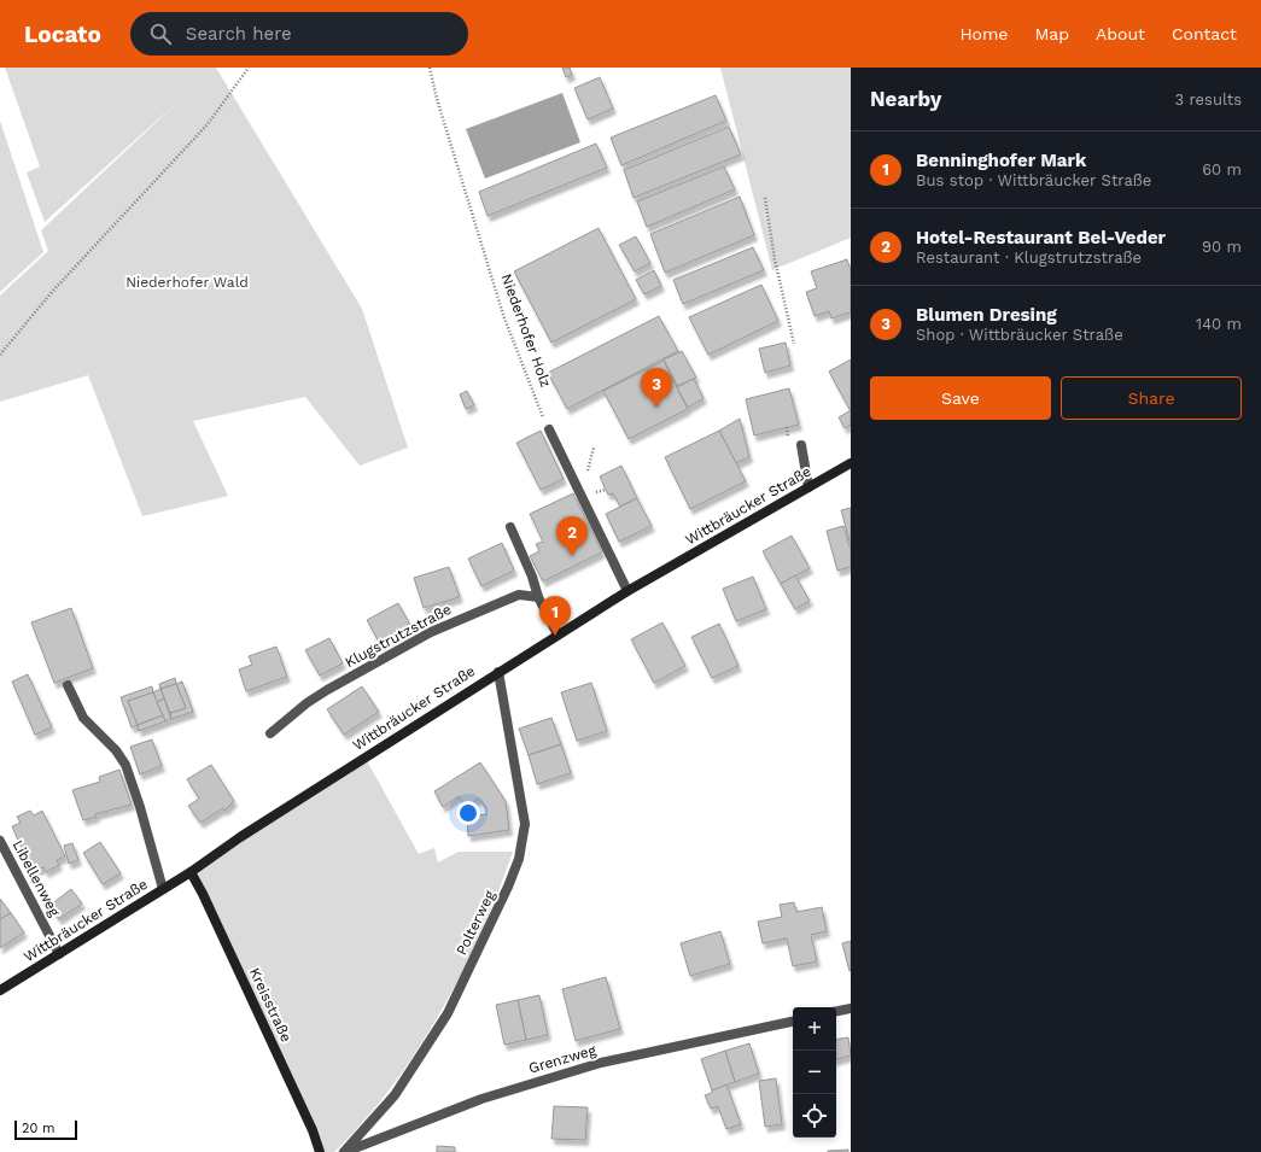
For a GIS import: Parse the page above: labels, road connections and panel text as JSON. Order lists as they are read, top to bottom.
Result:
{
  "streets": {
    "main road": ["Wittbräucker Straße", "Kreisstraße"],
    "street": [
      "Klugstrutzstraße",
      "Libellenweg",
      "Polterweg",
      "Grenzweg"
    ],
    "path": ["Niederhofer Holz"]
  },
  "crossings": [
    ["Wittbräucker Straße", "Libellenweg"],
    ["Wittbräucker Straße", "Polterweg"],
    ["Wittbräucker Straße", "Kreisstraße"],
    ["Polterweg", "Grenzweg"]
  ],
  "parks": ["Niederhofer Wald"],
  "scale_bar": "20 m",
  "page": {
    "header": "Locato",
    "search": "Search here",
    "nav": [
      "Home",
      "Map",
      "About",
      "Contact"
    ],
    "heading": ["Nearby", "3 results"],
    "list": [
      {
        "mark": "1",
        "name": "Benninghofer Mark",
        "note": "Bus stop · Wittbräucker Straße",
        "value": "60 m"
      },
      {
        "mark": "2",
        "name": "Hotel-Restaurant Bel-Veder",
        "note": "Restaurant · Klugstrutzstraße",
        "value": "90 m"
      },
      {
        "mark": "3",
        "name": "Blumen Dresing",
        "note": "Shop · Wittbräucker Straße",
        "value": "140 m"
      }
    ],
    "buttons": ["Save", "Share"],
    "pins": ["3", "2", "1"],
    "map_buttons": ["+", "−"],
    "scale": "20 m"
  }
}
